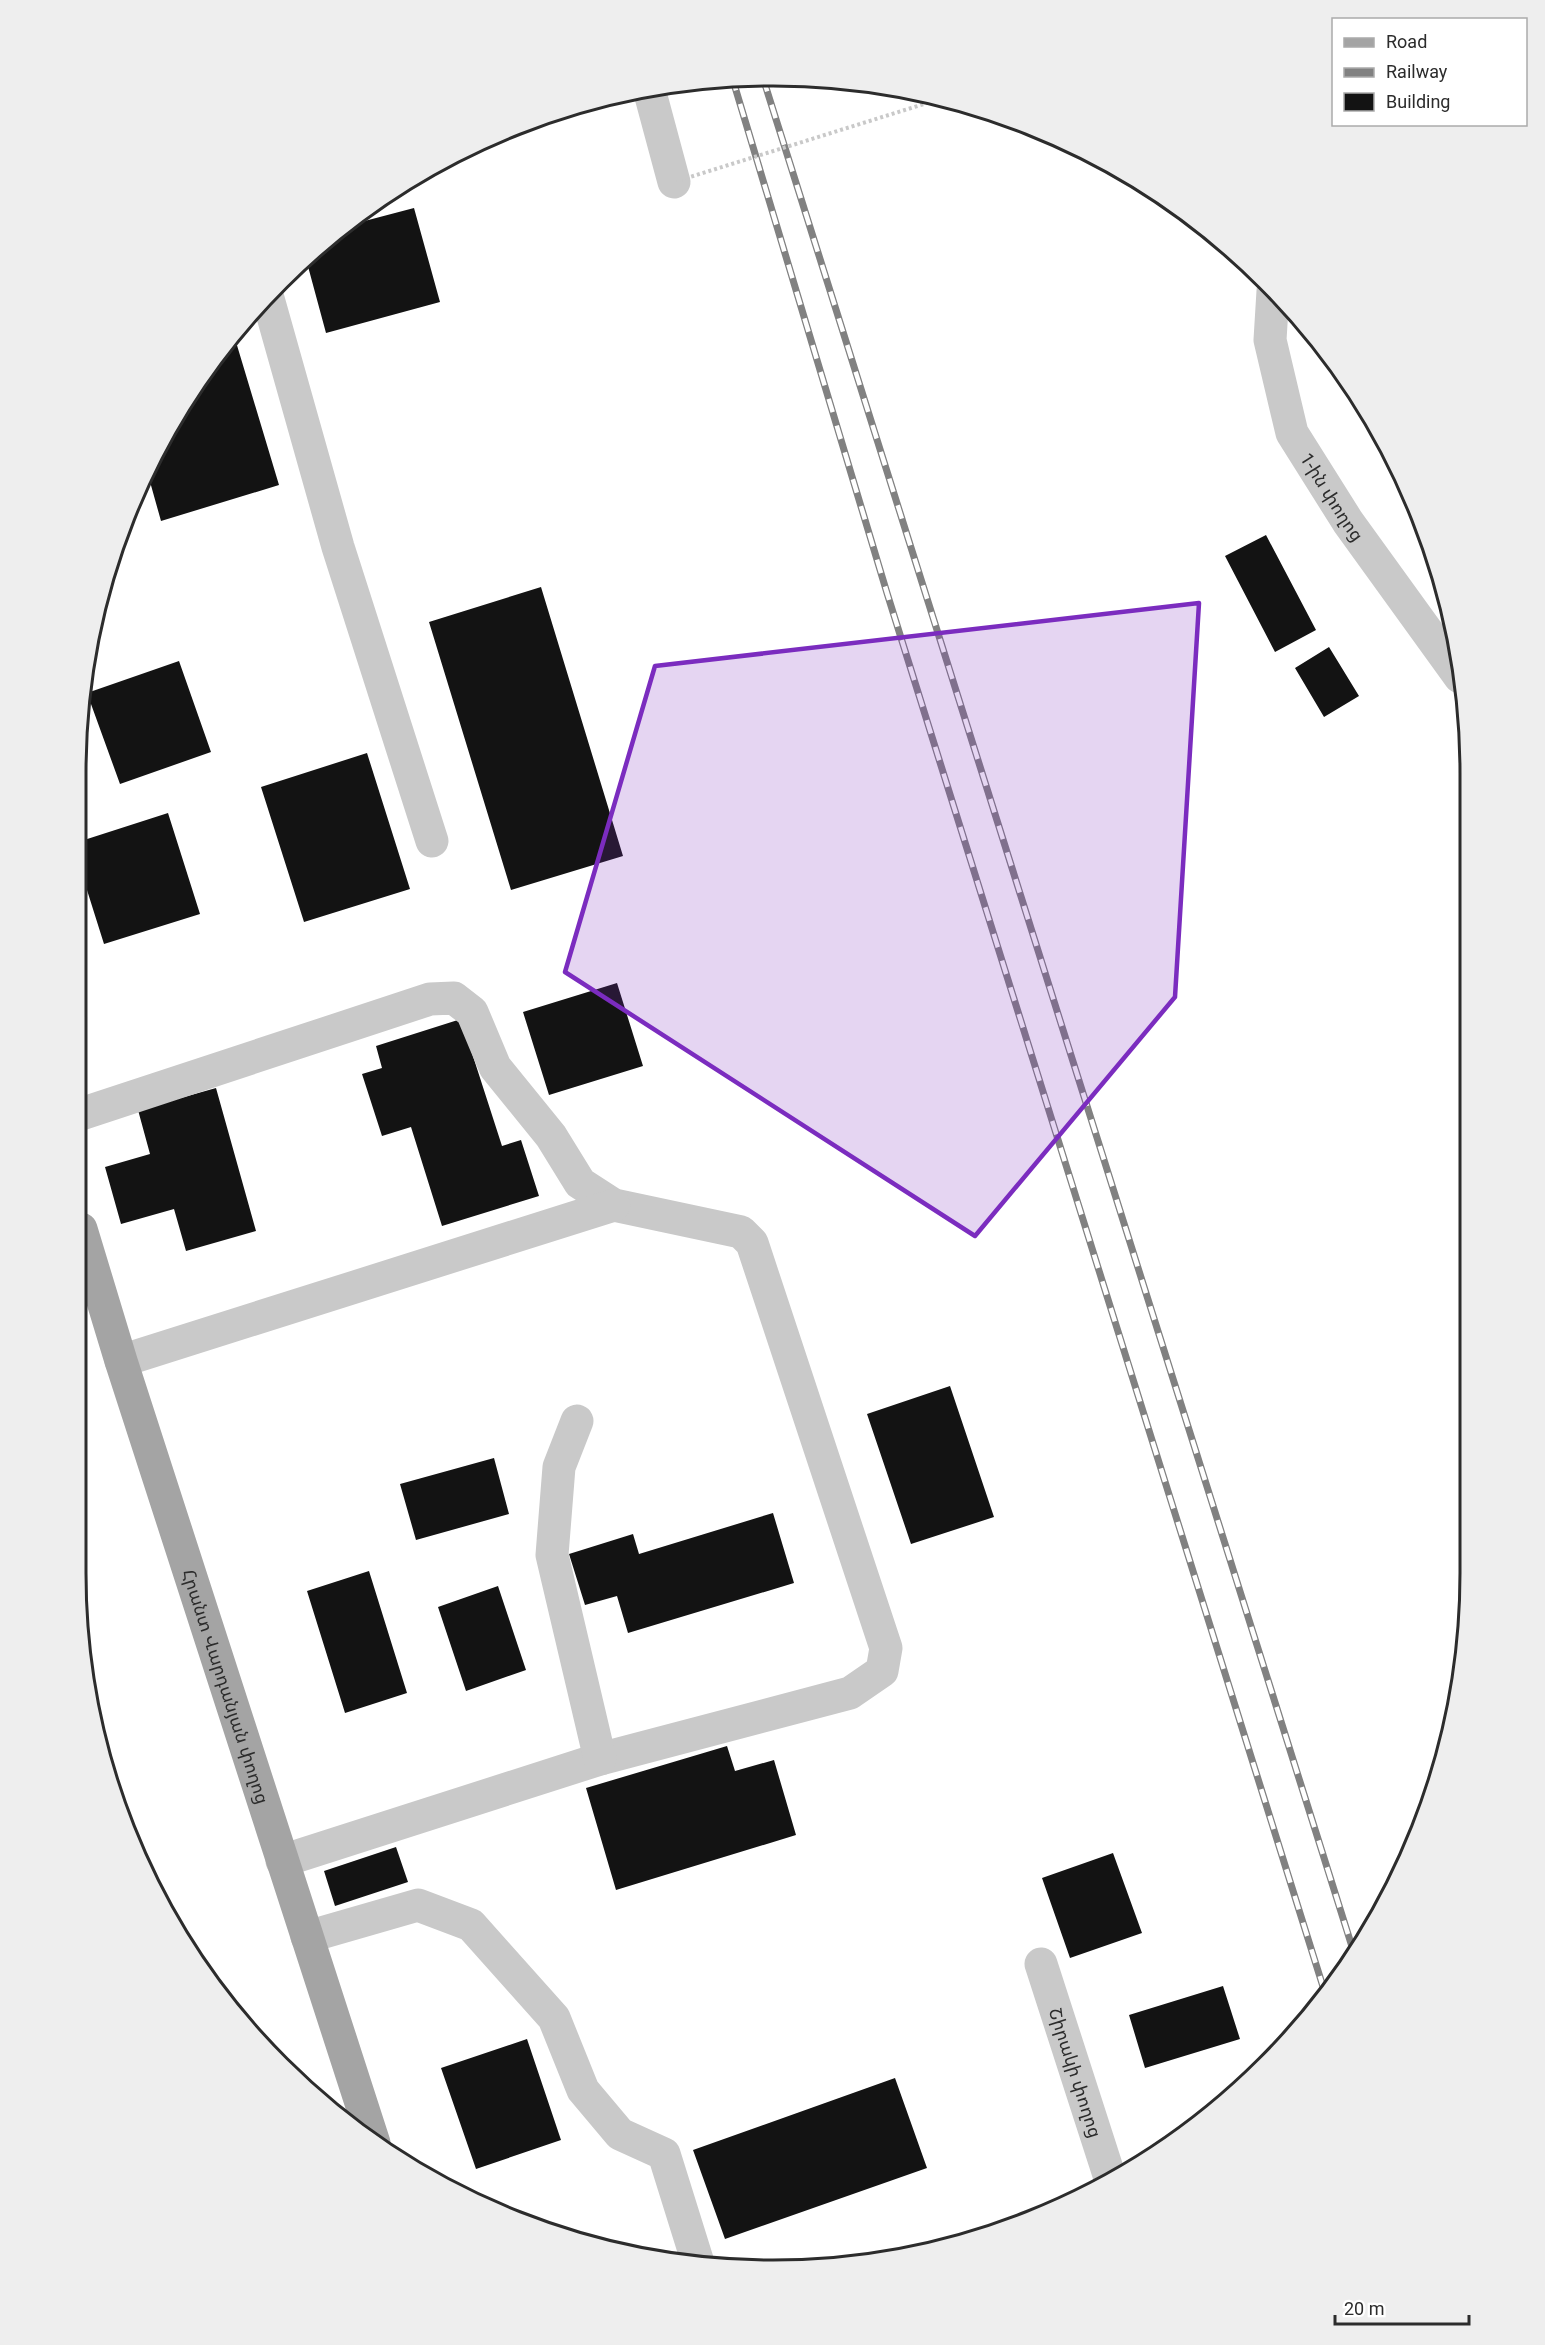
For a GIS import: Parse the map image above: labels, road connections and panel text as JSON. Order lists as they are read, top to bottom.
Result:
{
  "streets": {
    "main road": ["Հրանտ Վարդանյան փողոց"],
    "street": ["1-ին փողոց", "Շիրակի փողոց"]
  },
  "legend": ["Road", "Railway", "Building"],
  "scale_bar": "20 m"
}
